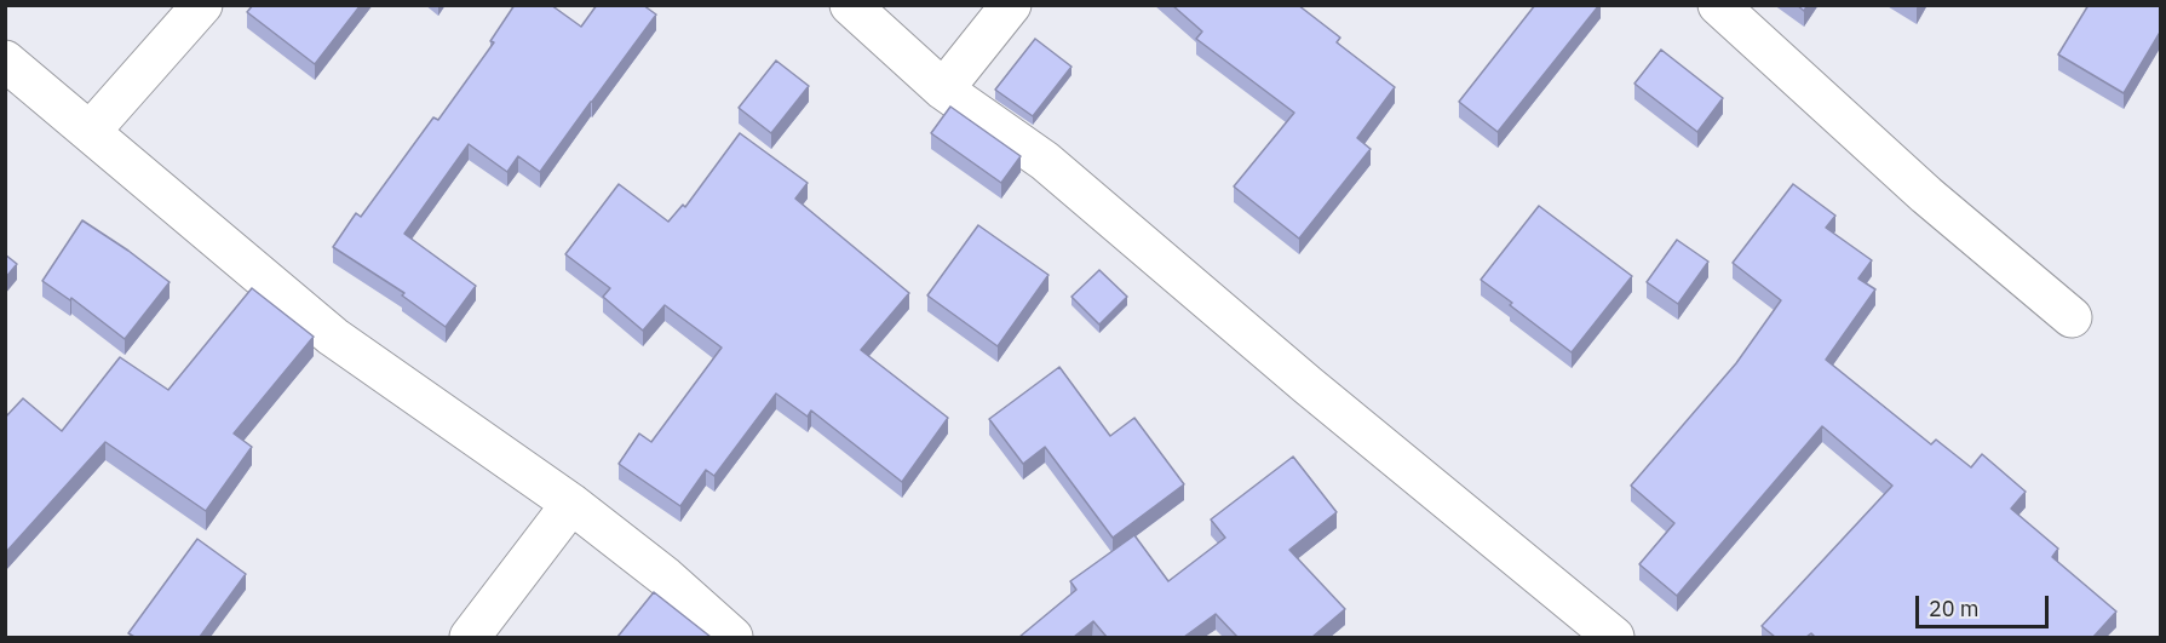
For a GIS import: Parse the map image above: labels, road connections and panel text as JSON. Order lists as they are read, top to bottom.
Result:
{
  "scale_bar": "20 m"
}
